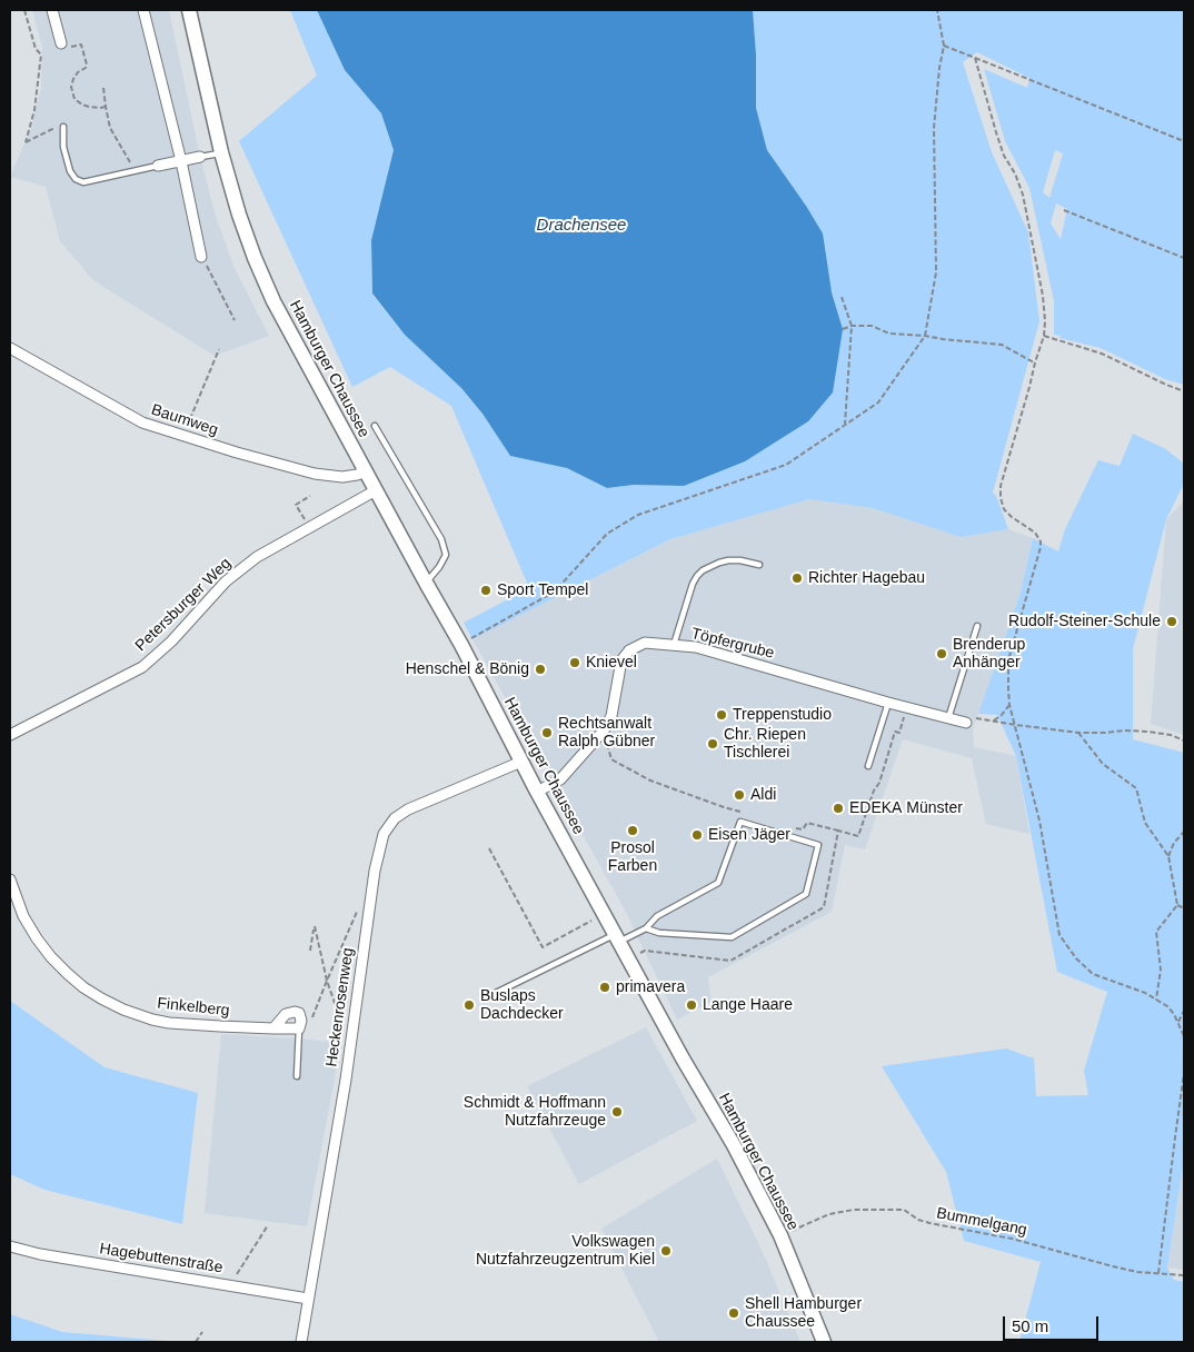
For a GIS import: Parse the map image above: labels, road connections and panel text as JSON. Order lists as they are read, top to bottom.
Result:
{
  "streets": {
    "main road": ["Hamburger Chaussee"],
    "street": [
      "Baumweg",
      "Petersburger Weg",
      "Töpfergrube",
      "Finkelberg",
      "Heckenrosenweg",
      "Hagebuttenstraße"
    ],
    "path": ["Bummelgang"]
  },
  "crossings": [
    ["Hamburger Chaussee", "Baumweg"],
    ["Hamburger Chaussee", "Petersburger Weg"],
    ["Hamburger Chaussee", "Töpfergrube"],
    ["Hamburger Chaussee", "Heckenrosenweg"],
    ["Hamburger Chaussee", "Bummelgang"],
    ["Heckenrosenweg", "Hagebuttenstraße"]
  ],
  "water": ["Drachensee"],
  "places": [
    "Richter Hagebau",
    "Sport Tempel",
    "Rudolf-Steiner-Schule",
    "Brenderup Anhänger",
    "Knievel",
    "Henschel & Bönig",
    "Treppenstudio",
    "Rechtsanwalt Ralph Gübner",
    "Chr. Riepen Tischlerei",
    "Aldi",
    "EDEKA Münster",
    "Prosol Farben",
    "Eisen Jäger",
    "primavera",
    "Buslaps Dachdecker",
    "Lange Haare",
    "Schmidt & Hoffmann Nutzfahrzeuge",
    "Volkswagen Nutzfahrzeugzentrum Kiel",
    "Shell Hamburger Chaussee"
  ],
  "scale_bar": "50 m"
}
